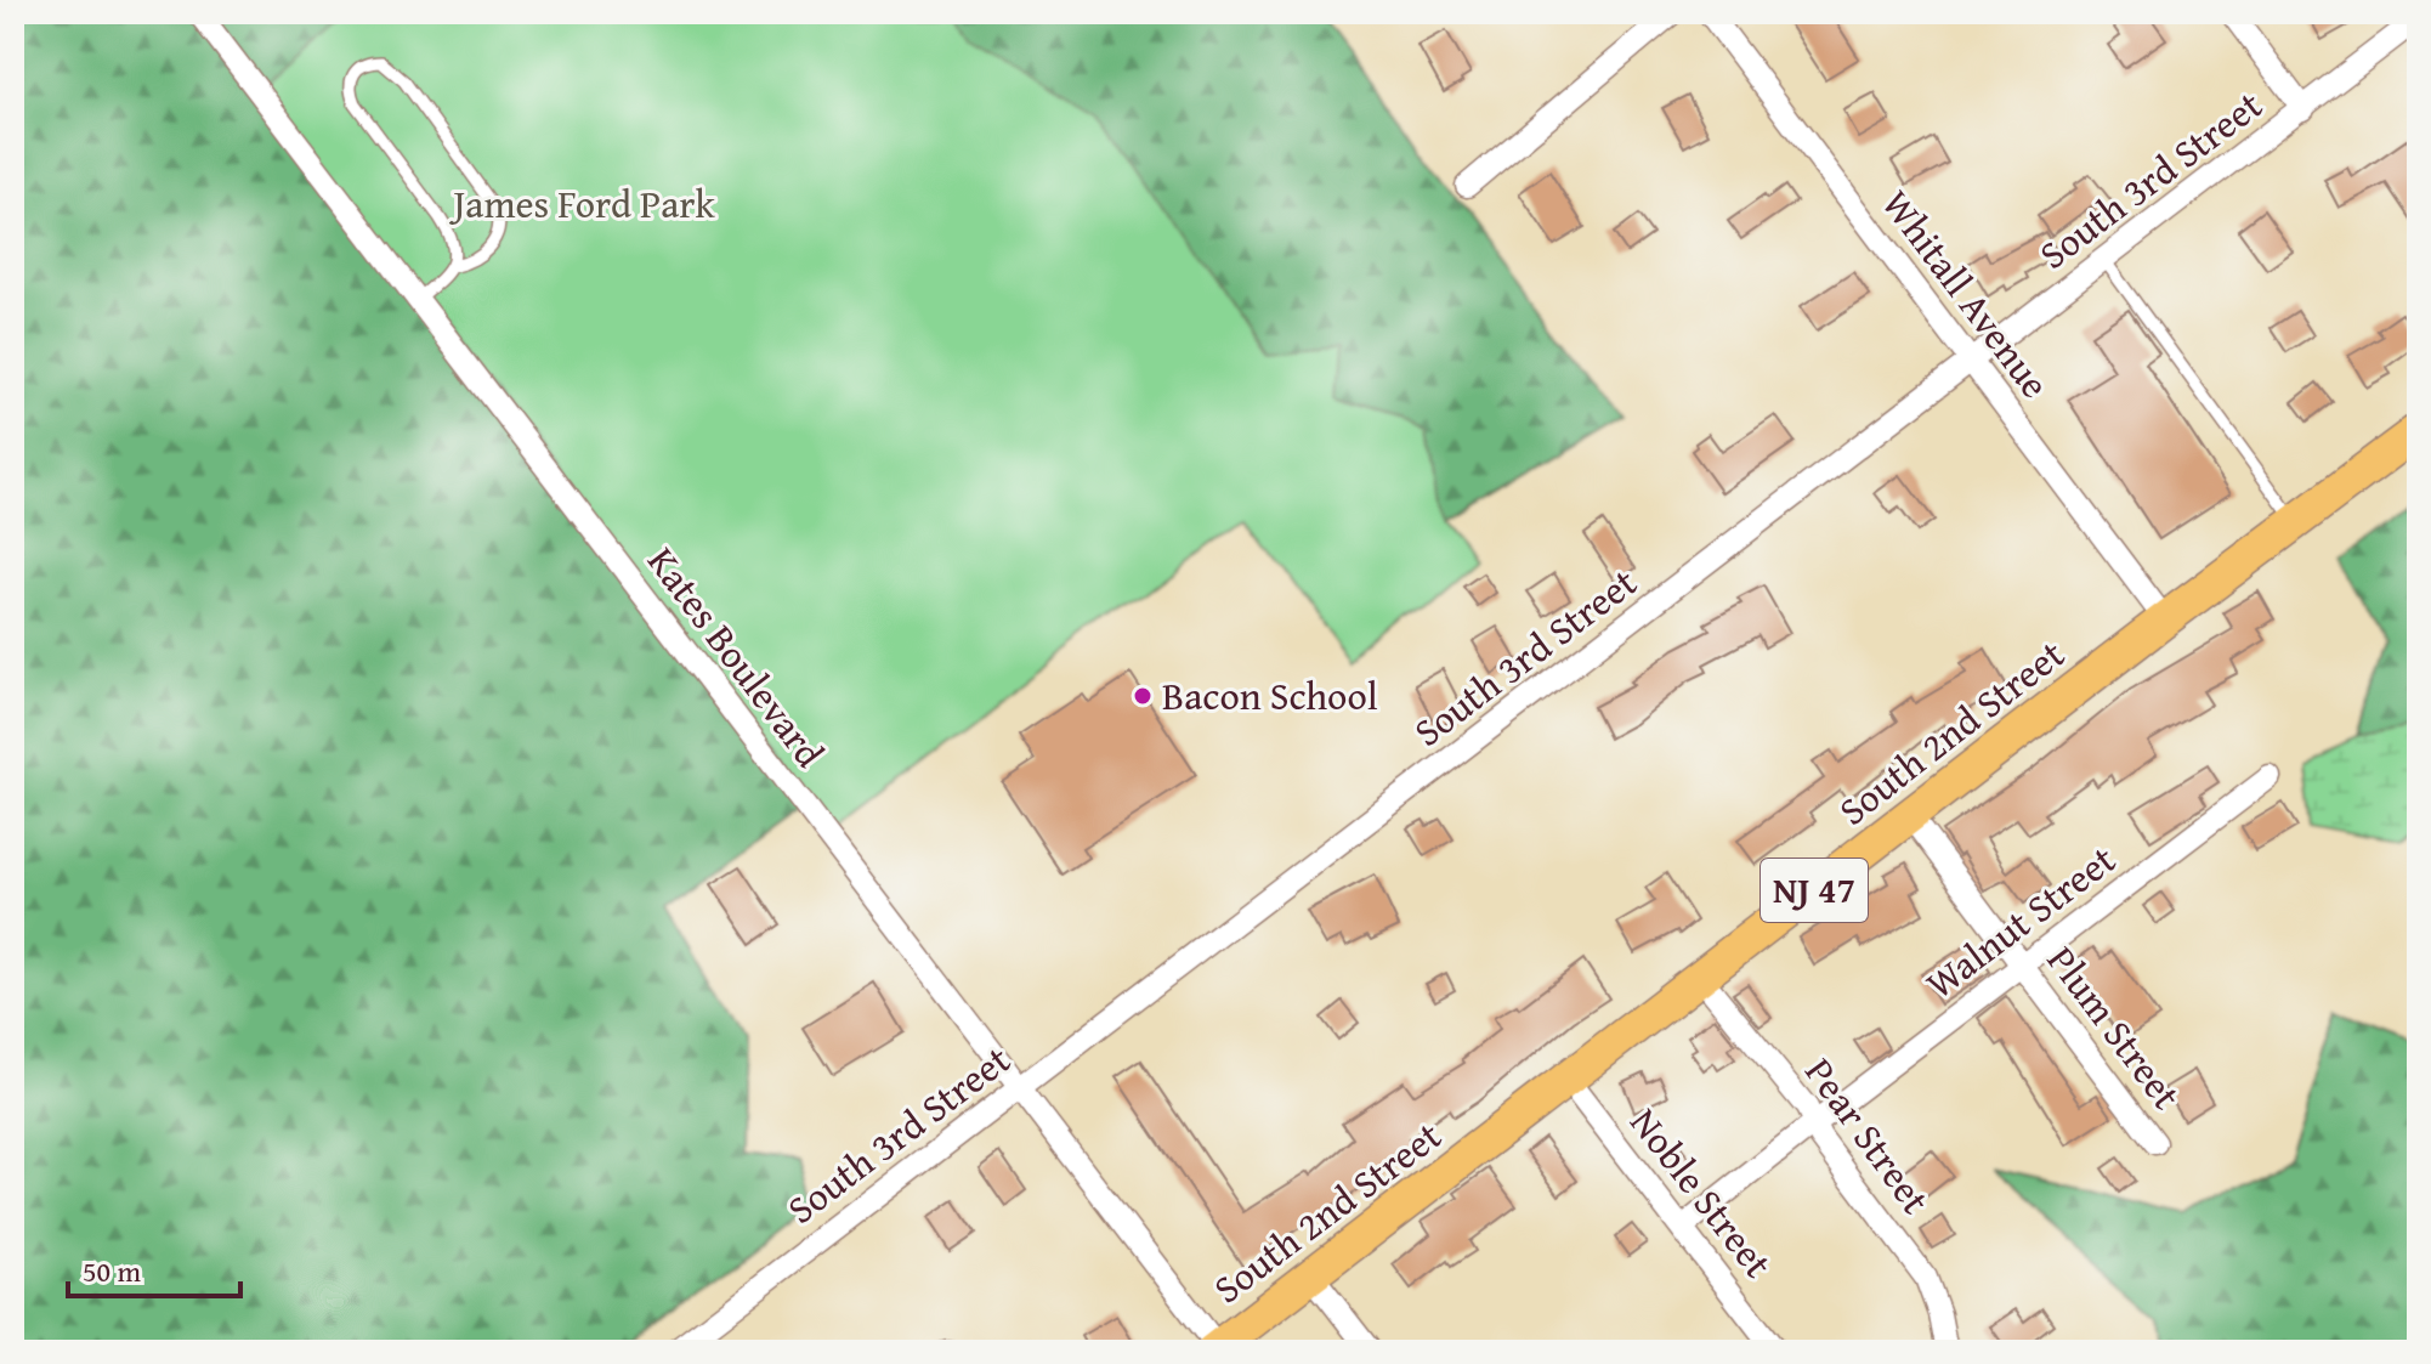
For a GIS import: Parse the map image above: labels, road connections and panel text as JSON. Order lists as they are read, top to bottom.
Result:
{
  "streets": {
    "main road": ["South 2nd Street", "NJ 47"],
    "street": [
      "South 3rd Street",
      "Whitall Avenue",
      "Kates Boulevard",
      "Walnut Street",
      "Plum Street",
      "Pear Street",
      "Noble Street"
    ]
  },
  "crossings": [
    ["South 3rd Street", "Whitall Avenue"],
    ["South 3rd Street", "Kates Boulevard"],
    ["Whitall Avenue", "South 2nd Street"],
    ["Kates Boulevard", "South 2nd Street"],
    ["South 2nd Street", "Plum Street"],
    ["South 2nd Street", "Pear Street"],
    ["South 2nd Street", "Noble Street"],
    ["Walnut Street", "Plum Street"],
    ["Walnut Street", "Pear Street"],
    ["Walnut Street", "Noble Street"]
  ],
  "parks": ["James Ford Park"],
  "places": ["Bacon School"],
  "scale_bar": "50 m"
}
